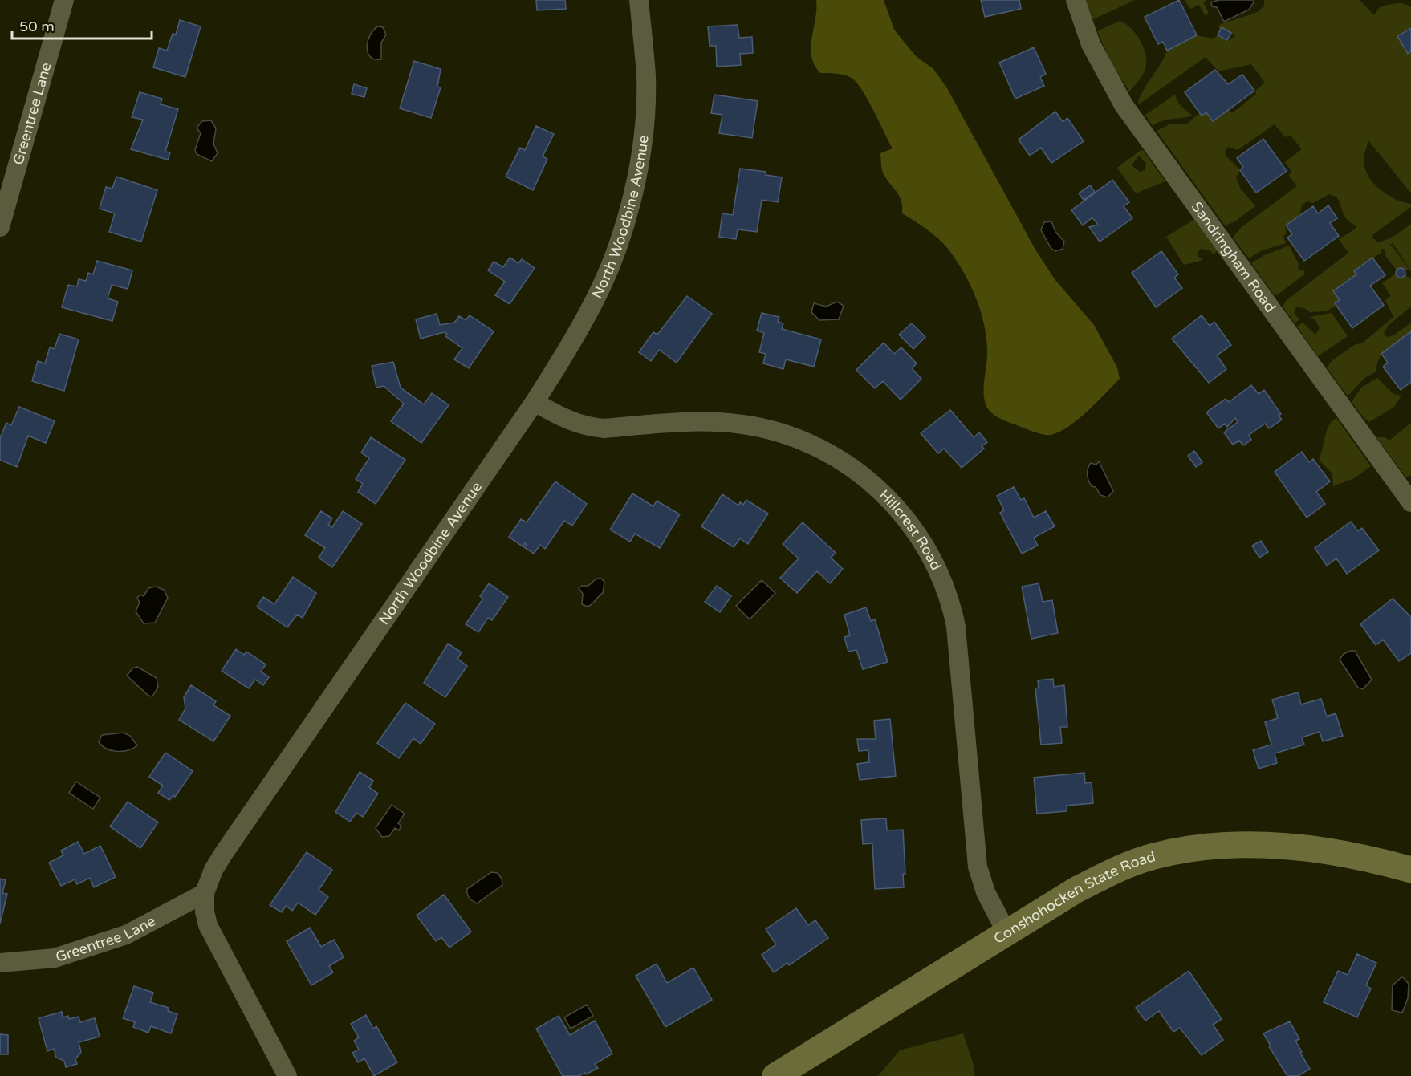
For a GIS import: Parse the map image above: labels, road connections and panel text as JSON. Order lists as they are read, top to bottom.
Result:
{
  "streets": {
    "main road": ["Conshohocken State Road"],
    "street": [
      "Greentree Lane",
      "North Woodbine Avenue",
      "Sandringham Road",
      "Hillcrest Road"
    ]
  },
  "crossings": [
    ["Greentree Lane", "North Woodbine Avenue"],
    ["North Woodbine Avenue", "Hillcrest Road"],
    ["Hillcrest Road", "Conshohocken State Road"]
  ],
  "scale_bar": "50 m"
}
